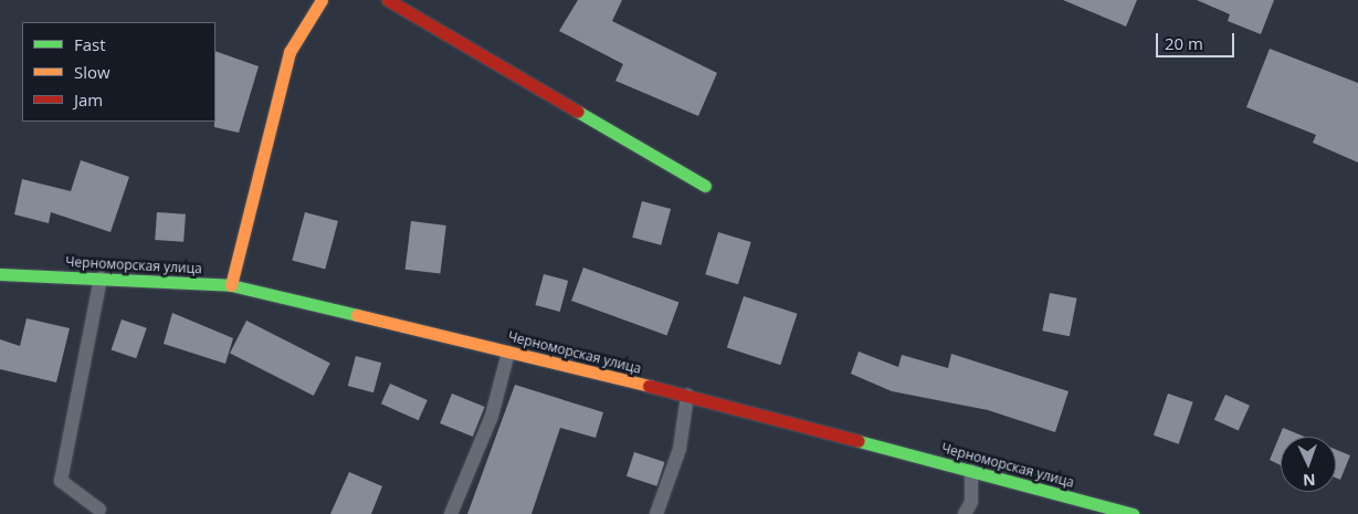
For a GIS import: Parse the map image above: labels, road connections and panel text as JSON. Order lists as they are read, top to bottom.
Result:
{
  "streets": {
    "street": ["Черноморская улица"]
  },
  "legend": ["Fast", "Slow", "Jam"],
  "scale_bar": "20 m",
  "north": "bottom"
}
